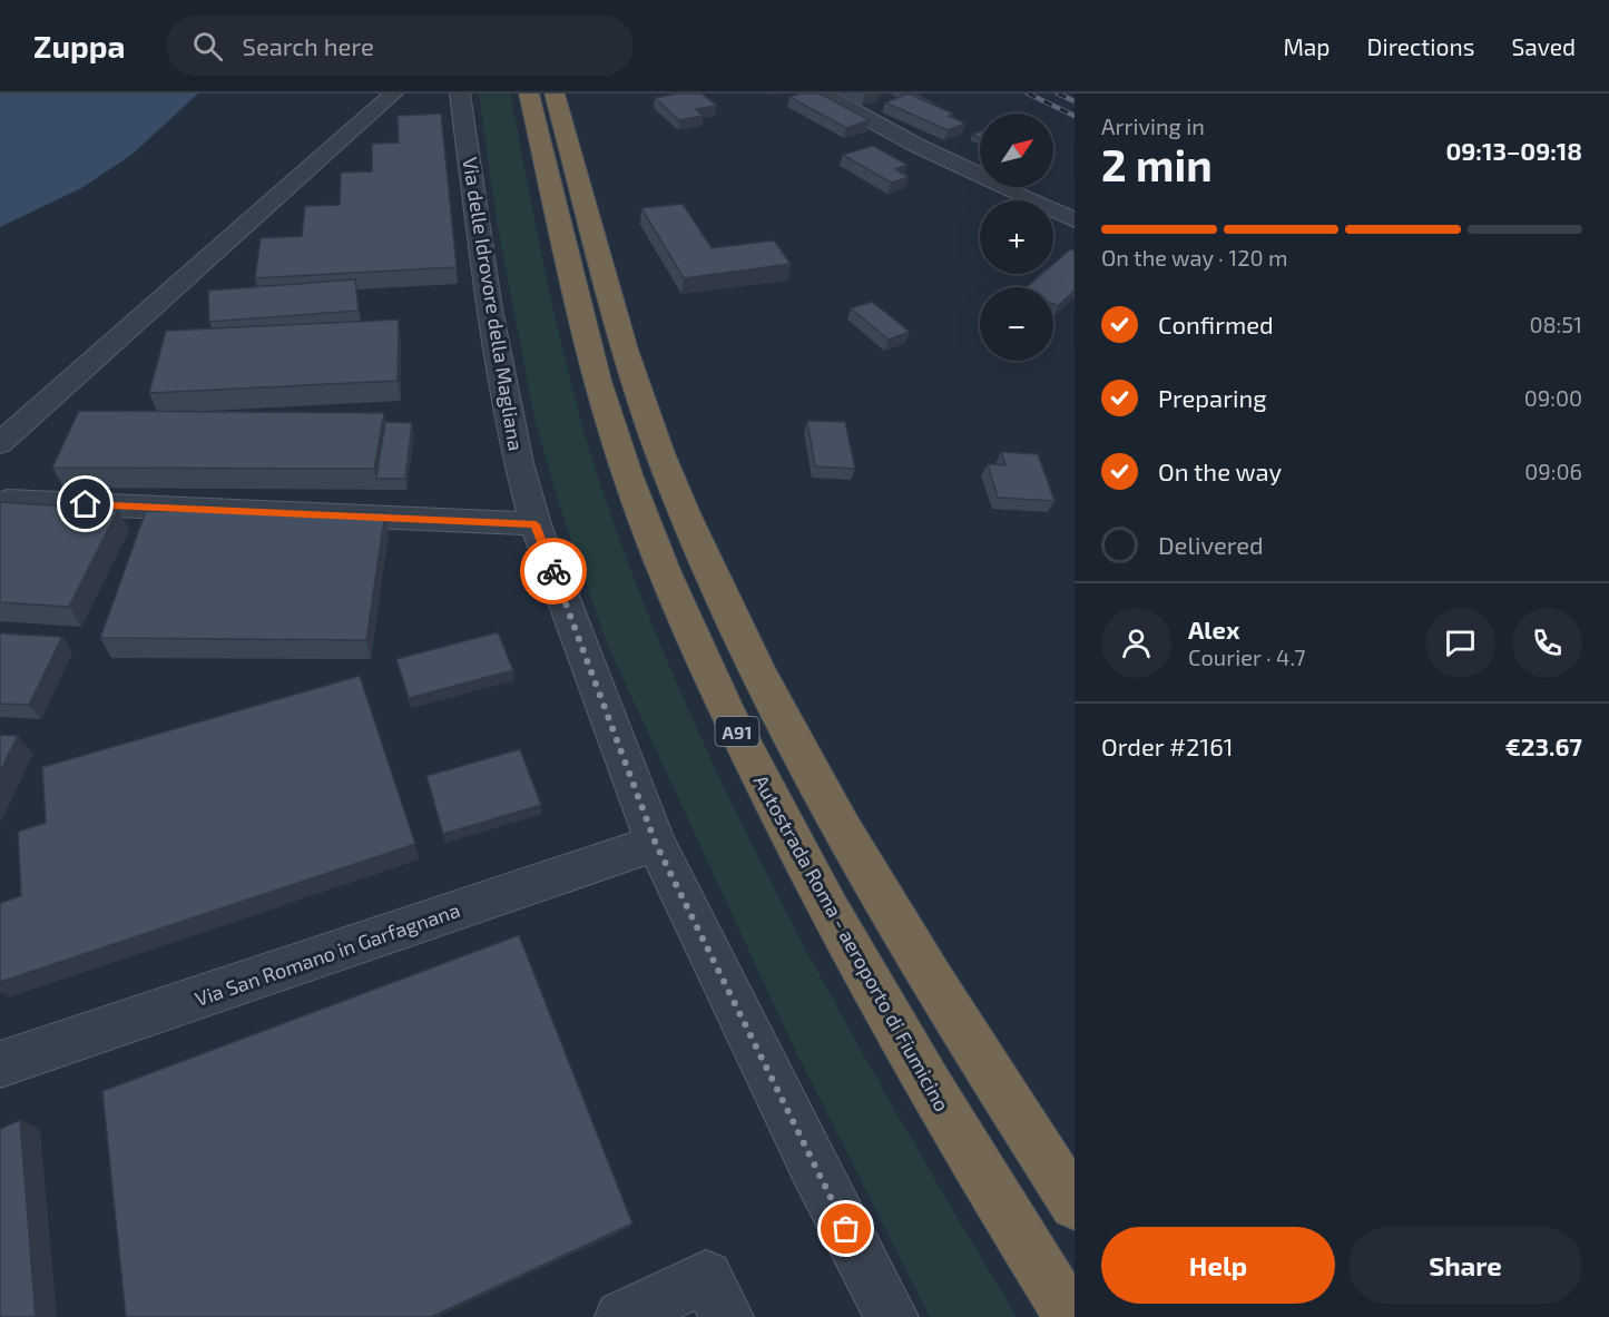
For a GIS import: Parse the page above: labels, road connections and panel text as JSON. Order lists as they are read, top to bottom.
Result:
{
  "streets": {
    "highway": ["A91", "Autostrada Roma - aeroporto di Fiumicino"],
    "street": ["Via delle Idrovore della Magliana", "Via San Romano in Garfagnana"]
  },
  "crossings": [
    ["Via delle Idrovore della Magliana", "Via San Romano in Garfagnana"]
  ],
  "north": "top right",
  "page": {
    "header": "Zuppa",
    "search": "Search here",
    "nav": ["Map", "Directions", "Saved"],
    "heading": ["2 min", "Arriving in", "09:13–09:18"],
    "panel": [
      "Alex",
      "Courier · 4.7",
      "Order #2161",
      "€23.67"
    ],
    "map_buttons": ["+", "−"],
    "bar": "On the way · 120 m",
    "list": [
      ["Confirmed", "08:51"],
      ["Preparing", "09:00"],
      ["On the way", "09:06"],
      "Delivered"
    ],
    "buttons": ["Help", "Share"]
  }
}
